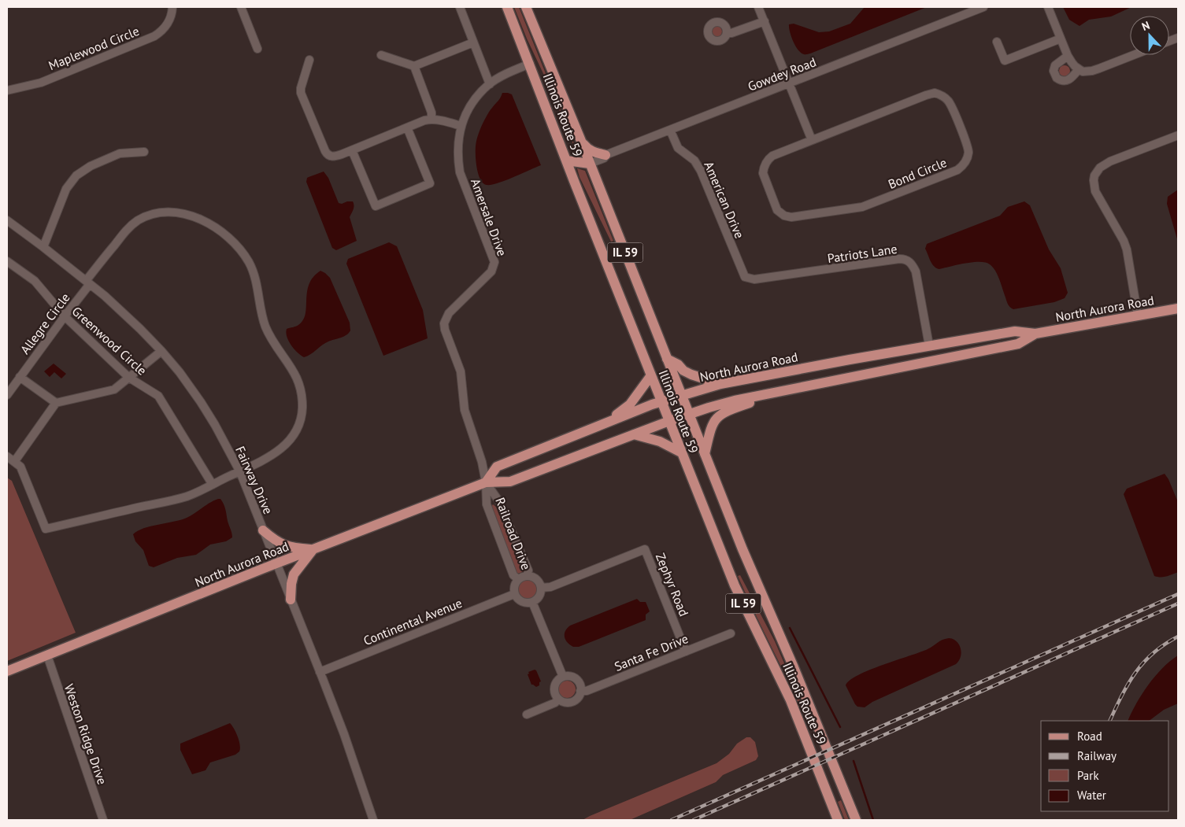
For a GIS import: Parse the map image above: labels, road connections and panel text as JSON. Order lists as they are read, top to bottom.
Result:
{
  "streets": {
    "main road": ["Illinois Route 59", "IL 59", "North Aurora Road"],
    "street": [
      "Maplewood Circle",
      "Gowdey Road",
      "Bond Circle",
      "American Drive",
      "Amersale Drive",
      "Patriots Lane",
      "Allegre Circle",
      "Greenwood Circle",
      "Fairway Drive",
      "Railroad Drive",
      "Zephyr Road",
      "Continental Avenue",
      "Santa Fe Drive",
      "Weston Ridge Drive"
    ]
  },
  "crossings": [
    ["Gowdey Road", "Illinois Route 59"],
    ["Gowdey Road", "American Drive"],
    ["Illinois Route 59", "Amersale Drive"],
    ["Illinois Route 59", "North Aurora Road"],
    ["American Drive", "Patriots Lane"],
    ["Amersale Drive", "North Aurora Road"],
    ["Amersale Drive", "Railroad Drive"],
    ["Patriots Lane", "North Aurora Road"],
    ["North Aurora Road", "Fairway Drive"],
    ["North Aurora Road", "Railroad Drive"],
    ["North Aurora Road", "Weston Ridge Drive"],
    ["Allegre Circle", "Greenwood Circle"],
    ["Allegre Circle", "Fairway Drive"],
    ["Fairway Drive", "Continental Avenue"],
    ["Railroad Drive", "Zephyr Road"],
    ["Railroad Drive", "Continental Avenue"],
    ["Zephyr Road", "Continental Avenue"],
    ["Zephyr Road", "Santa Fe Drive"]
  ],
  "legend": [
    "Road",
    "Railway",
    "Park",
    "Water"
  ],
  "north": "top"
}
